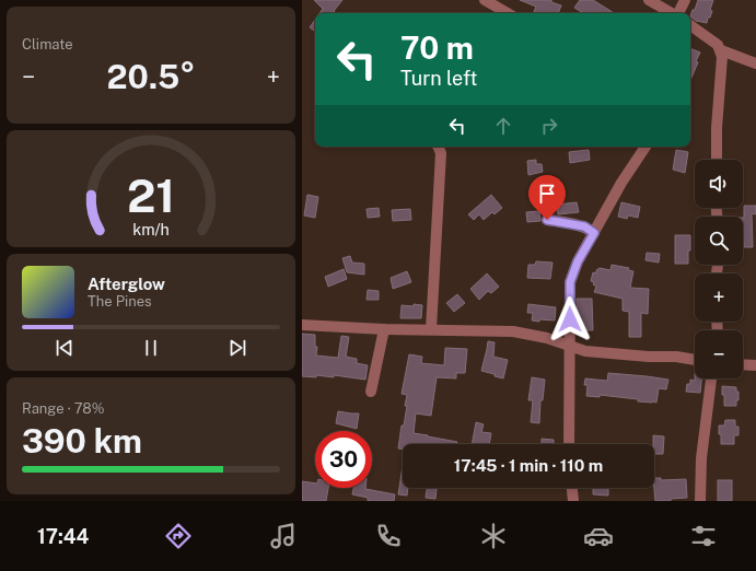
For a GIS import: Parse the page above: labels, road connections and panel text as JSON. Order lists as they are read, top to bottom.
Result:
{
  "page": {
    "tile": [
      "Climate",
      ["Range · 78%", "390 km"]
    ],
    "turn": ["70 m", "Turn left"],
    "heat": ["−", "20.5°", "+"],
    "map_buttons": ["+", "−"],
    "song": ["Afterglow", "The Pines"],
    "limit": "30",
    "trip": "17:45 · 1 min · 110 m",
    "tabs": "17:44",
    "gauge": ["21", "km/h"]
  }
}
